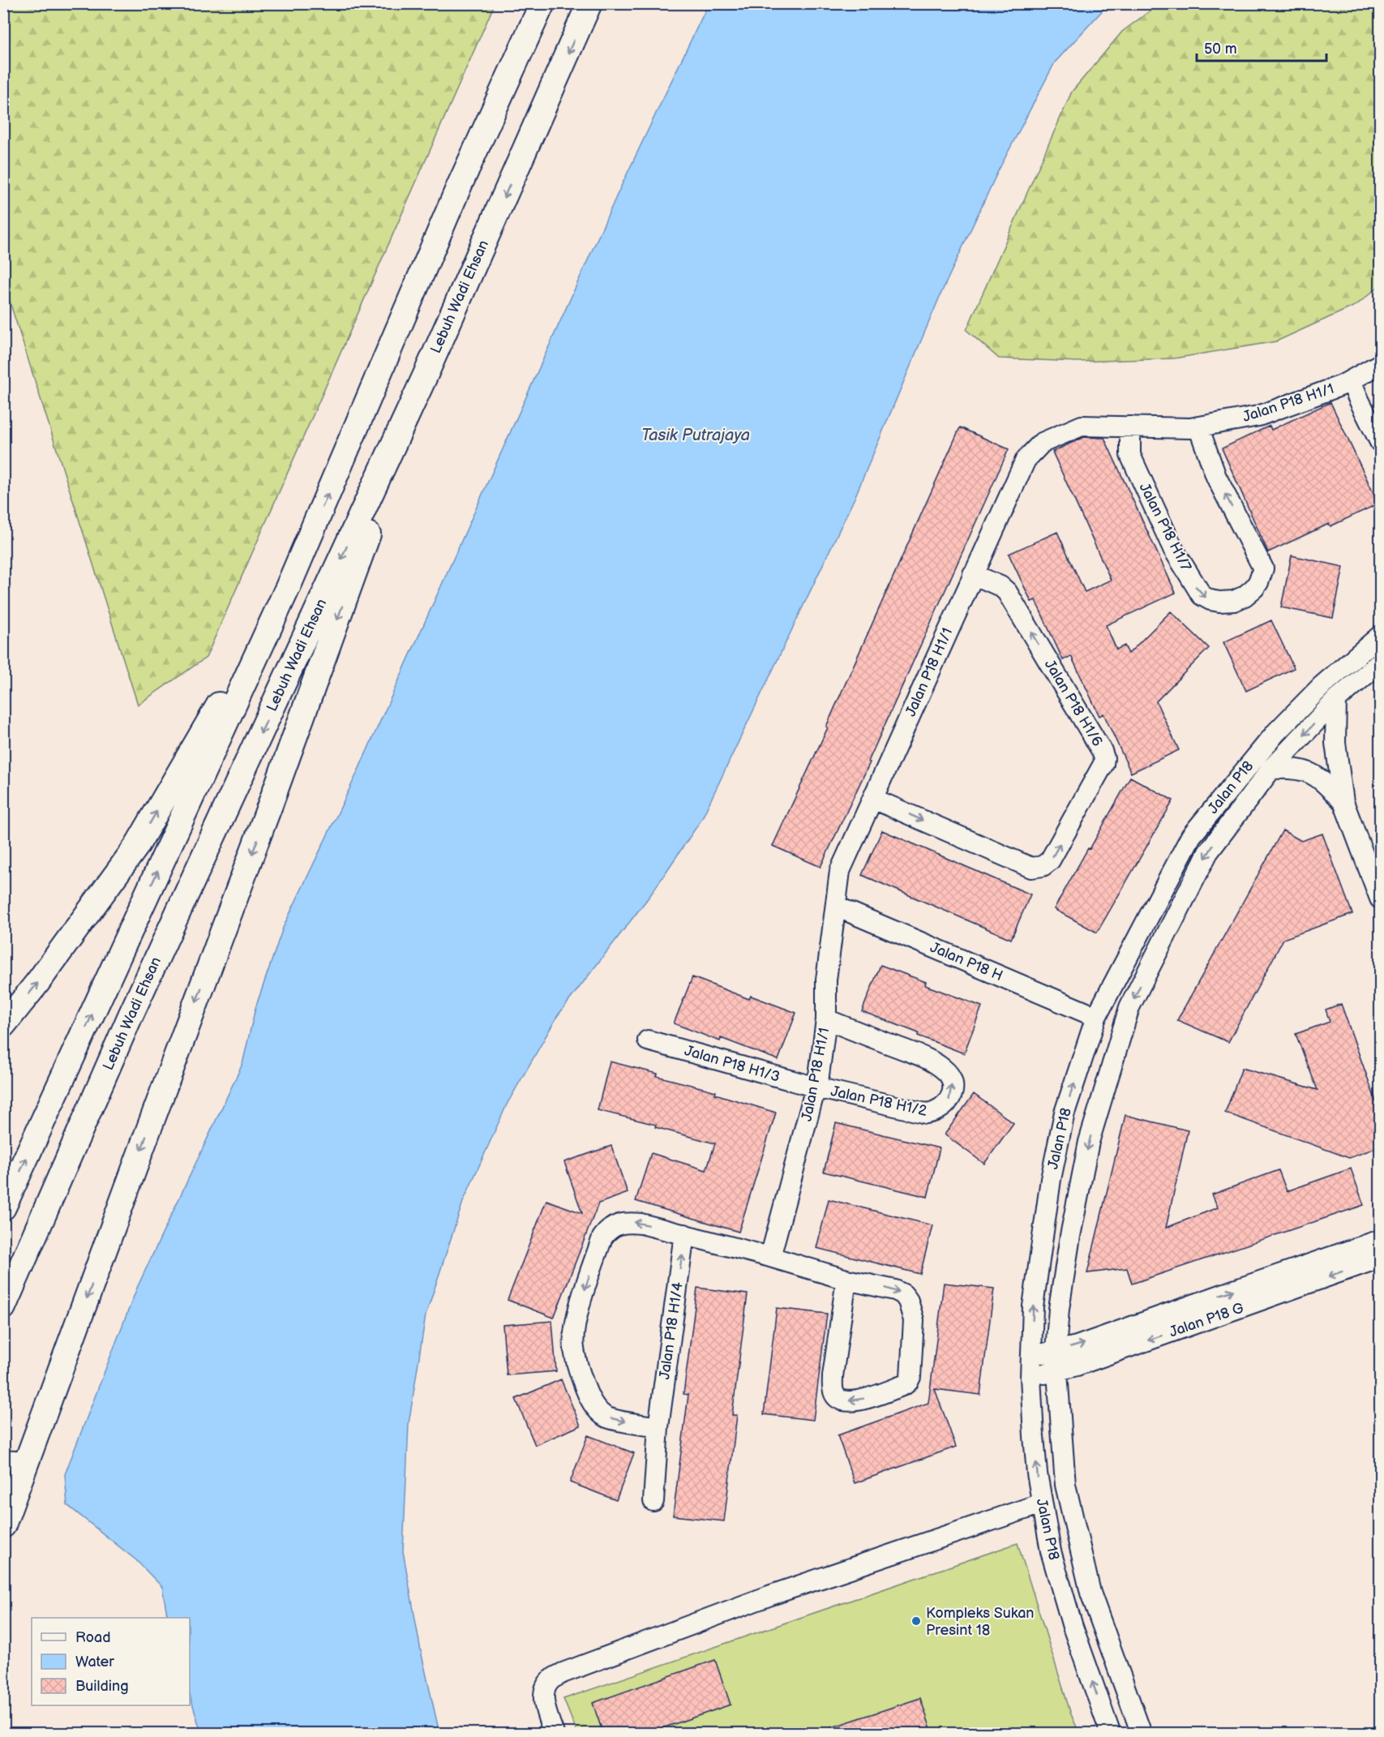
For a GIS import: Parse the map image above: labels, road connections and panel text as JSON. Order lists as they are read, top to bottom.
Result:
{
  "streets": {
    "main road": ["Lebuh Wadi Ehsan"],
    "street": [
      "Jalan P18 H1/1",
      "Jalan P18 H1/7",
      "Jalan P18 H1/6",
      "Jalan P18",
      "Jalan P18 H",
      "Jalan P18 H1/3",
      "Jalan P18 H1/2",
      "Jalan P18 G",
      "Jalan P18 H1/4"
    ]
  },
  "crossings": [
    ["Jalan P18 H1/1", "Jalan P18 H1/7"],
    ["Jalan P18 H1/1", "Jalan P18 H1/6"],
    ["Jalan P18 H1/1", "Jalan P18 H"],
    ["Jalan P18 H1/1", "Jalan P18 H1/3"],
    ["Jalan P18 H1/1", "Jalan P18 H1/2"],
    ["Jalan P18", "Jalan P18 H"],
    ["Jalan P18", "Jalan P18 G"],
    ["Jalan P18 H1/3", "Jalan P18 H1/2"]
  ],
  "one_way": ["Jalan P18 H1/4"],
  "water": ["Tasik Putrajaya"],
  "places": ["Kompleks Sukan Presint 18"],
  "legend": ["Road", "Water", "Building"],
  "scale_bar": "50 m"
}
